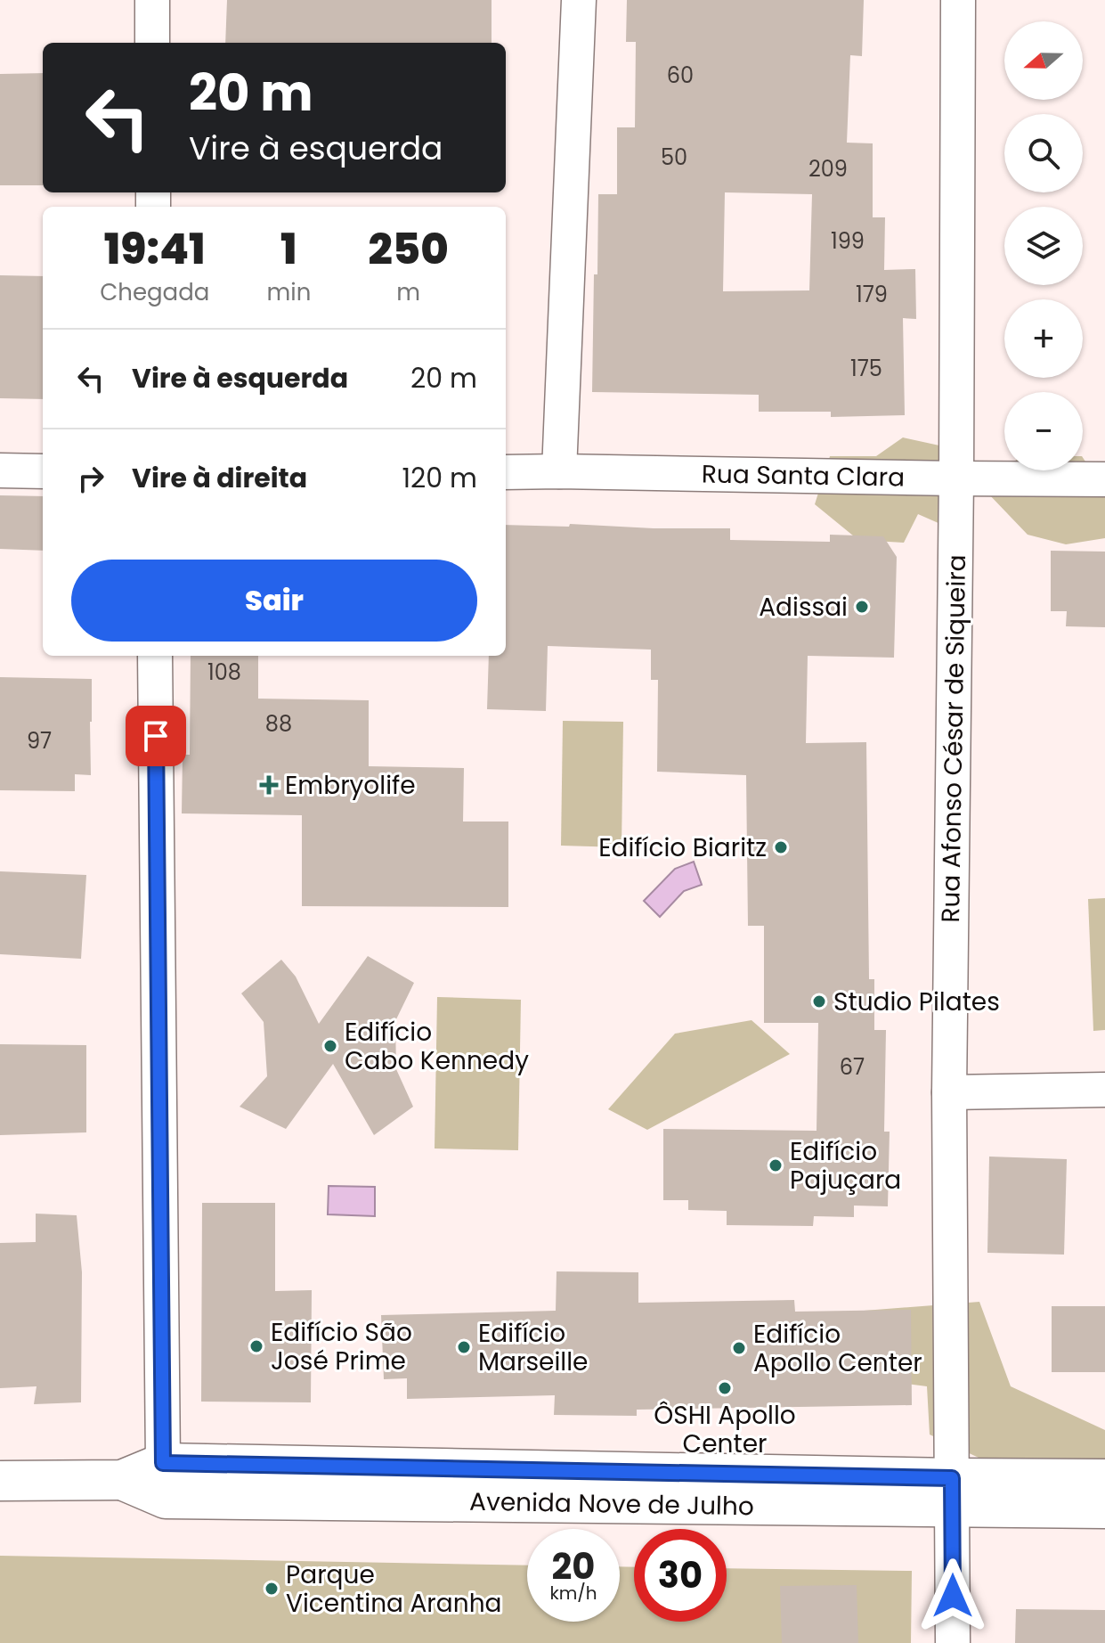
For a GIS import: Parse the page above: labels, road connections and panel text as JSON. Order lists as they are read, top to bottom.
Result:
{
  "streets": {
    "main road": ["Avenida Nove de Julho"],
    "street": ["Rua Santa Clara", "Rua Afonso César de Siqueira"]
  },
  "crossings": [
    ["Rua Santa Clara", "Rua Afonso César de Siqueira"],
    ["Rua Afonso César de Siqueira", "Avenida Nove de Julho"]
  ],
  "places": {
    "other": [
      "Adissai",
      "Edifício Biaritz",
      "Studio Pilates",
      "Edifício Cabo Kennedy",
      "Edifício Pajuçara",
      "Edifício São José Prime",
      "Edifício Marseille",
      "Edifício Apollo Center",
      "ÔSHI Apollo Center",
      "Parque Vicentina Aranha"
    ],
    "health": ["Embryolife"]
  },
  "house_numbers": [
    "60",
    "50",
    "209",
    "199",
    "179",
    "175",
    "108",
    "88",
    "97",
    "67"
  ],
  "north": "left",
  "page": {
    "map_buttons": ["+", "−"],
    "turn": ["20 m", "Vire à esquerda"],
    "eta": [
      "19:41",
      "Chegada",
      "1",
      "min",
      "250",
      "m"
    ],
    "list": [
      {
        "name": "Vire à esquerda",
        "value": "20 m"
      },
      {
        "name": "Vire à direita",
        "value": "120 m"
      }
    ],
    "buttons": "Sair",
    "speed": "20 km/h",
    "limit": "30"
  }
}
